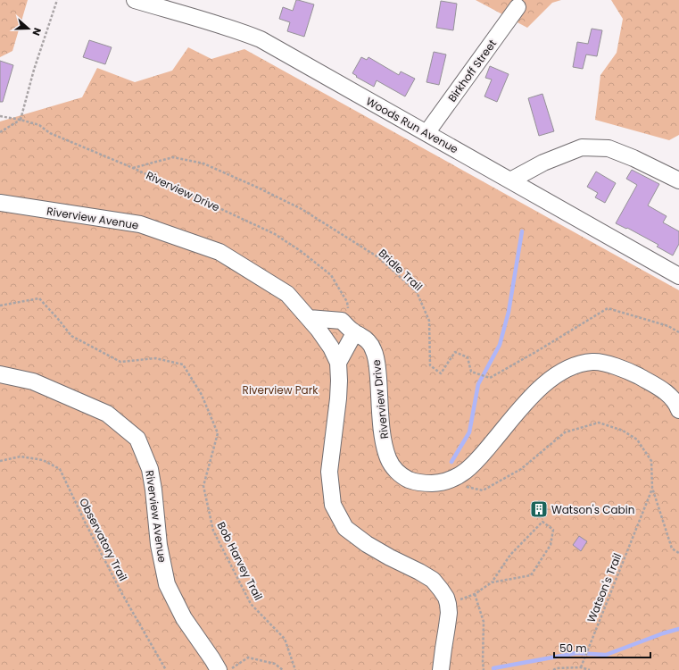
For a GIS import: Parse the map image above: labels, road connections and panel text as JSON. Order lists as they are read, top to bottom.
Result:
{
  "streets": {
    "street": [
      "Birkhoff Street",
      "Woods Run Avenue",
      "Riverview Drive",
      "Riverview Avenue"
    ],
    "path": [
      "Bridle Trail",
      "Observatory Trail",
      "Bob Harvey Trail",
      "Watson's Trail"
    ]
  },
  "crossings": [
    ["Birkhoff Street", "Woods Run Avenue"],
    ["Riverview Drive", "Bridle Trail"]
  ],
  "parks": ["Riverview Park"],
  "places": {
    "building": ["Watson's Cabin"]
  },
  "scale_bar": "50 m",
  "north": "right"
}
